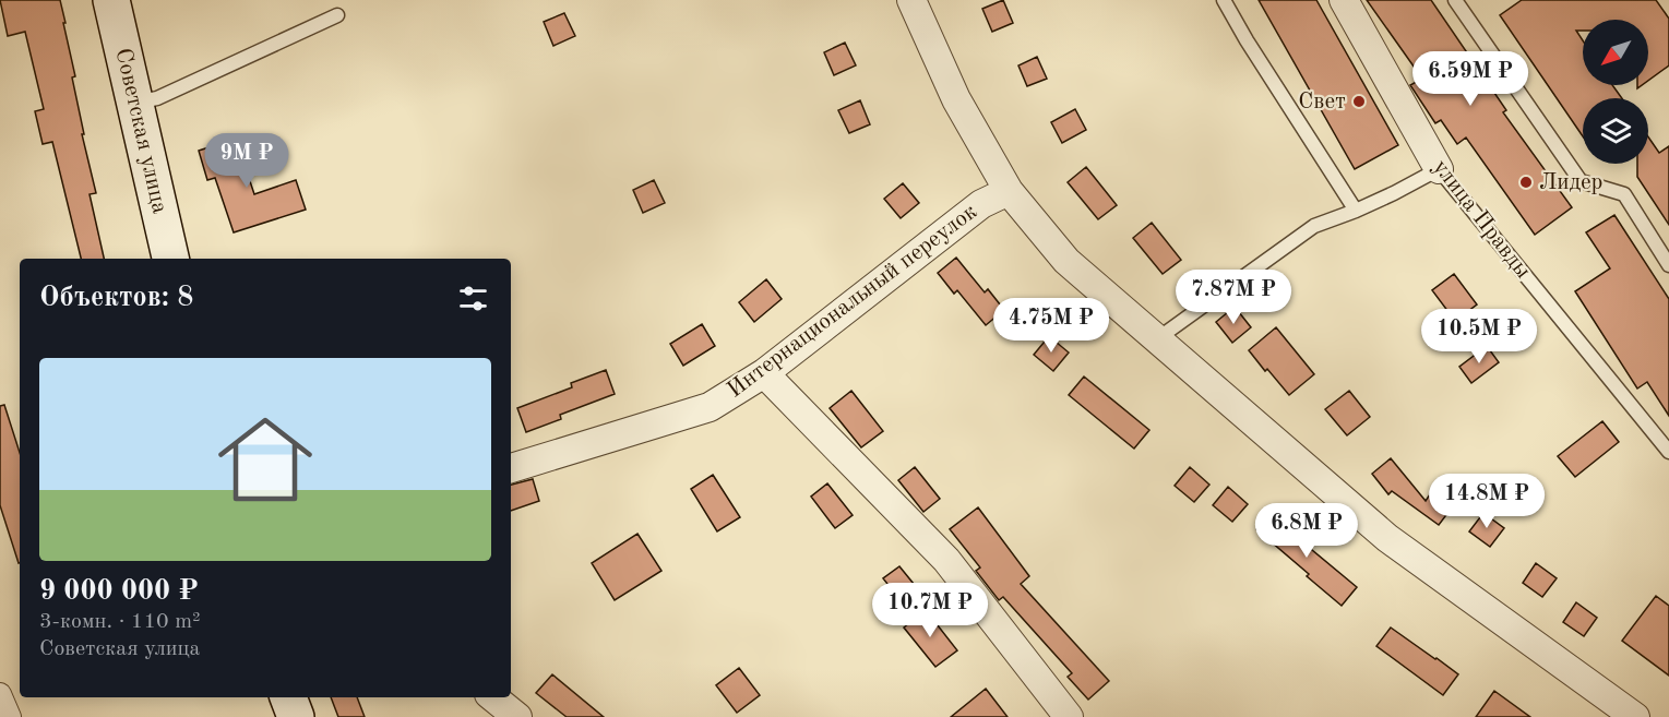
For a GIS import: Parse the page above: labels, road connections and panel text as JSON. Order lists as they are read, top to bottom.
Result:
{
  "streets": {
    "main road": ["Советская улица"],
    "street": ["улица Правды", "Интернациональный переулок"]
  },
  "places": ["Свет", "Лидер"],
  "north": "bottom left",
  "page": {
    "price": [
      "6.59M ₽",
      "9M ₽",
      "7.87M ₽",
      "4.75M ₽",
      "10.5M ₽",
      "14.8M ₽",
      "6.8M ₽",
      "10.7M ₽"
    ],
    "heading": "Объектов: 8",
    "list": [
      {
        "name": "9 000 000 ₽",
        "note": "3-комн. · 110 m² · Советская улица"
      }
    ]
  }
}
